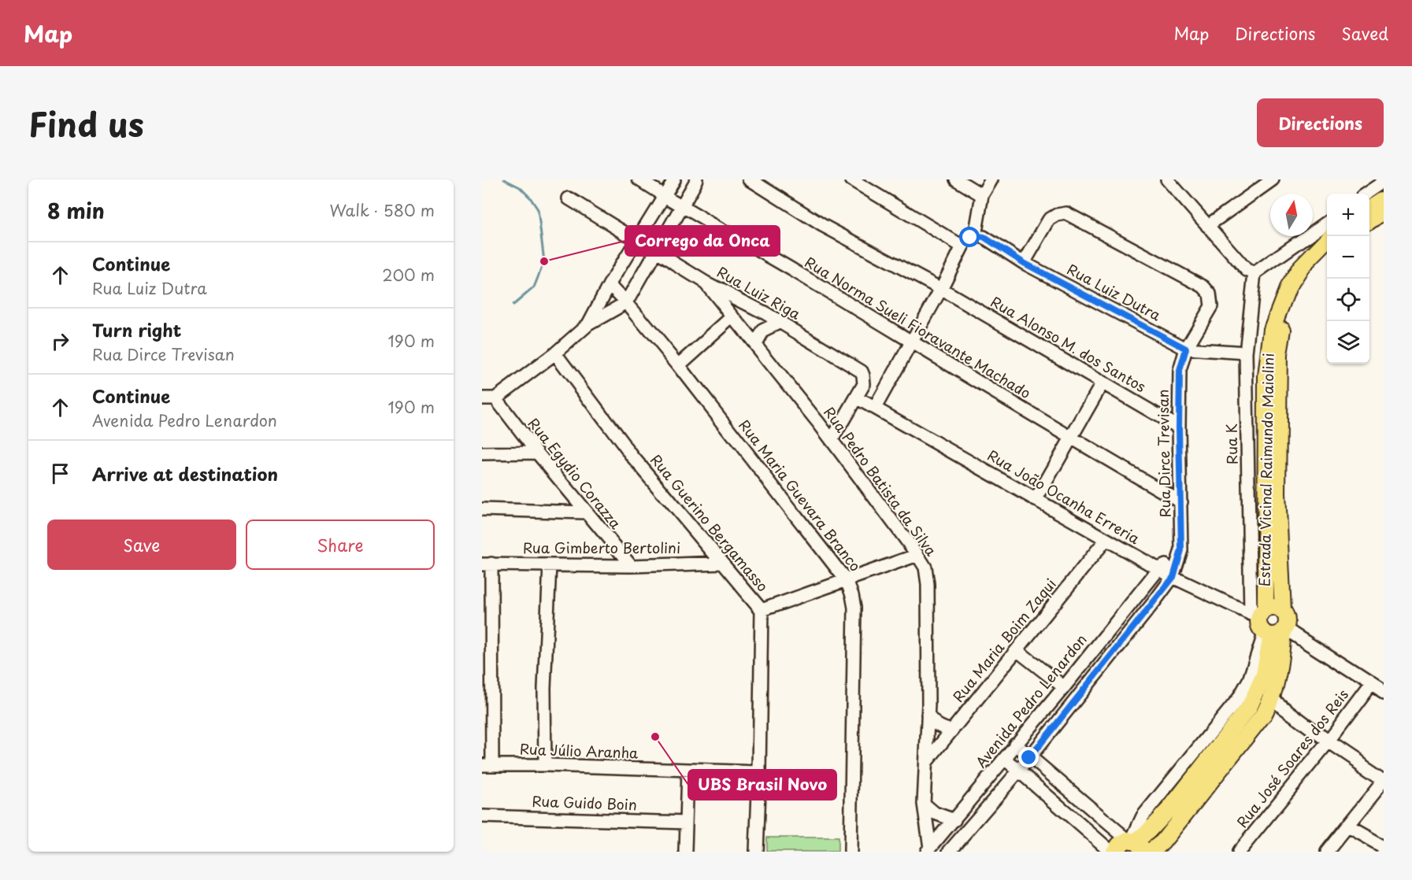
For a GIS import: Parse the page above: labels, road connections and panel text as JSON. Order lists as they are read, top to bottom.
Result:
{
  "streets": {
    "main road": ["Estrada Vicinal Raimundo Maiolini"],
    "street": [
      "Rua Luiz Dutra",
      "Rua Luiz Riga",
      "Rua Norma Sueli Fioravante Machado",
      "Rua Alonso M. dos Santos",
      "Rua K",
      "Rua Dirce Trevisan",
      "Rua Egydio Corazza",
      "Rua Pedro Batista da Silva",
      "Rua Maria Guevara Branco",
      "Rua João Ocanha Erreria",
      "Rua Guerino Bergamasso",
      "Rua Gimberto Bertolini",
      "Rua Maria Boim Zaqui",
      "Avenida Pedro Lenardon",
      "Rua Júlio Aranha",
      "Rua José Soares dos Reis",
      "Rua Guido Boin"
    ]
  },
  "crossings": [
    ["Rua Luiz Dutra", "Rua K"],
    ["Rua Luiz Dutra", "Rua Dirce Trevisan"],
    ["Rua Luiz Riga", "Rua Pedro Batista da Silva"],
    ["Rua Luiz Riga", "Rua João Ocanha Erreria"],
    ["Rua Norma Sueli Fioravante Machado", "Rua Dirce Trevisan"],
    ["Rua Alonso M. dos Santos", "Rua Dirce Trevisan"],
    ["Rua K", "Estrada Vicinal Raimundo Maiolini"],
    ["Rua K", "Rua João Ocanha Erreria"],
    ["Rua Dirce Trevisan", "Rua João Ocanha Erreria"],
    ["Estrada Vicinal Raimundo Maiolini", "Rua João Ocanha Erreria"],
    ["Rua Egydio Corazza", "Rua Gimberto Bertolini"],
    ["Rua Pedro Batista da Silva", "Rua Maria Boim Zaqui"],
    ["Rua Pedro Batista da Silva", "Avenida Pedro Lenardon"],
    ["Rua João Ocanha Erreria", "Rua Maria Boim Zaqui"],
    ["Rua João Ocanha Erreria", "Avenida Pedro Lenardon"],
    ["Rua Guerino Bergamasso", "Rua Gimberto Bertolini"],
    ["Rua Guerino Bergamasso", "Rua Júlio Aranha"]
  ],
  "places": ["Corrego da Onca", "UBS Brasil Novo"],
  "north": "top",
  "page": {
    "header": "Map",
    "nav": ["Map", "Directions", "Saved"],
    "title": "Find us",
    "buttons": [
      "Directions",
      ["Save", "Share"]
    ],
    "heading": ["8 min", "Walk · 580 m"],
    "map_buttons": ["+", "−"],
    "list": [
      ["Continue", "Rua Luiz Dutra", "200 m"],
      ["Turn right", "Rua Dirce Trevisan", "190 m"],
      ["Continue", "Avenida Pedro Lenardon", "190 m"],
      "Arrive at destination"
    ]
  }
}
